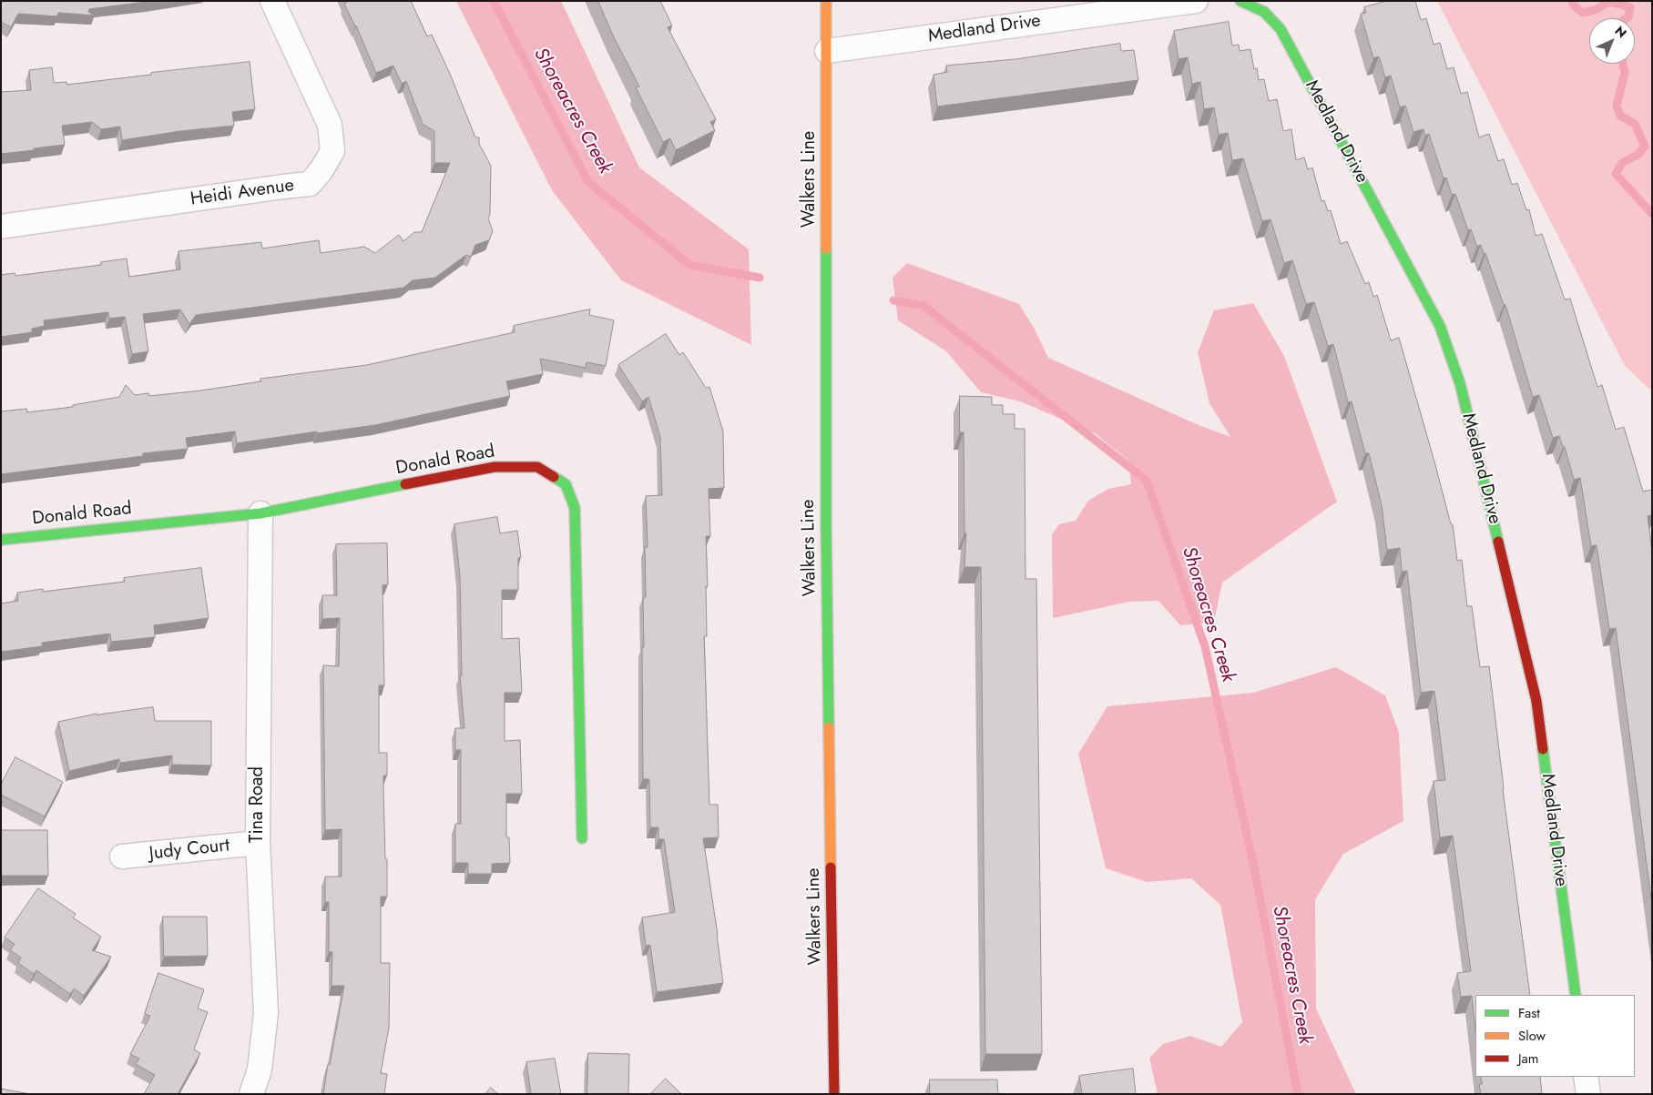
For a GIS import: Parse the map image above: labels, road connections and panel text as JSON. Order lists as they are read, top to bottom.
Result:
{
  "streets": {
    "street": [
      "Medland Drive",
      "Walkers Line",
      "Heidi Avenue",
      "Donald Road",
      "Tina Road",
      "Judy Court"
    ]
  },
  "crossings": [
    ["Medland Drive", "Walkers Line"],
    ["Donald Road", "Tina Road"],
    ["Tina Road", "Judy Court"]
  ],
  "water": ["Shoreacres Creek"],
  "legend": ["Fast", "Slow", "Jam"],
  "north": "top right"
}
